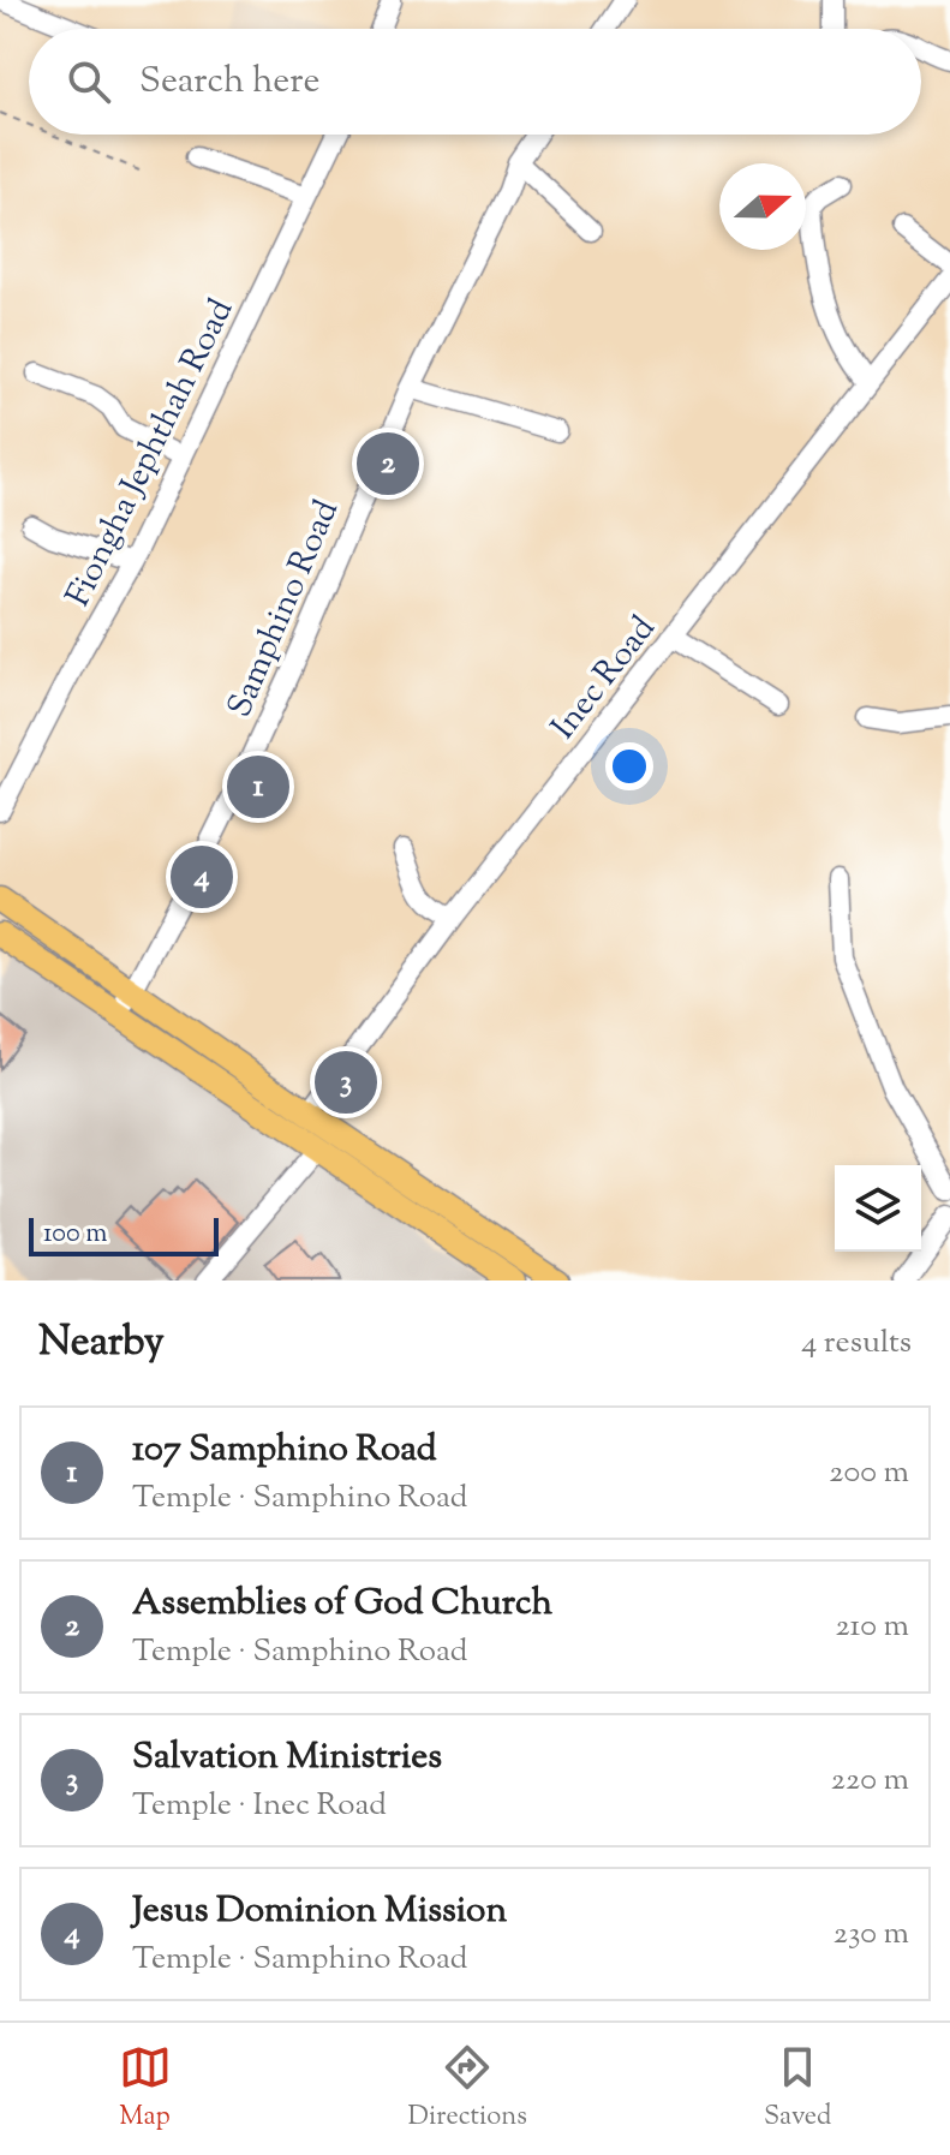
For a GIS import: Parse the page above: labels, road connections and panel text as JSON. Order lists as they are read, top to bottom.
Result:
{
  "streets": {
    "street": ["Fiongha Jephthah Road", "Samphino Road", "Inec Road"]
  },
  "scale_bar": "100 m",
  "north": "right",
  "page": {
    "search": "Search here",
    "pins": [
      "2",
      "1",
      "4",
      "3"
    ],
    "scale": "100 m",
    "heading": ["Nearby", "4 results"],
    "list": [
      {
        "mark": "1",
        "name": "107 Samphino Road",
        "note": "Temple · Samphino Road",
        "value": "200 m"
      },
      {
        "mark": "2",
        "name": "Assemblies of God Church",
        "note": "Temple · Samphino Road",
        "value": "210 m"
      },
      {
        "mark": "3",
        "name": "Salvation Ministries",
        "note": "Temple · Inec Road",
        "value": "220 m"
      },
      {
        "mark": "4",
        "name": "Jesus Dominion Mission",
        "note": "Temple · Samphino Road",
        "value": "230 m"
      }
    ],
    "nav": ["Map", "Directions", "Saved"]
  }
}
